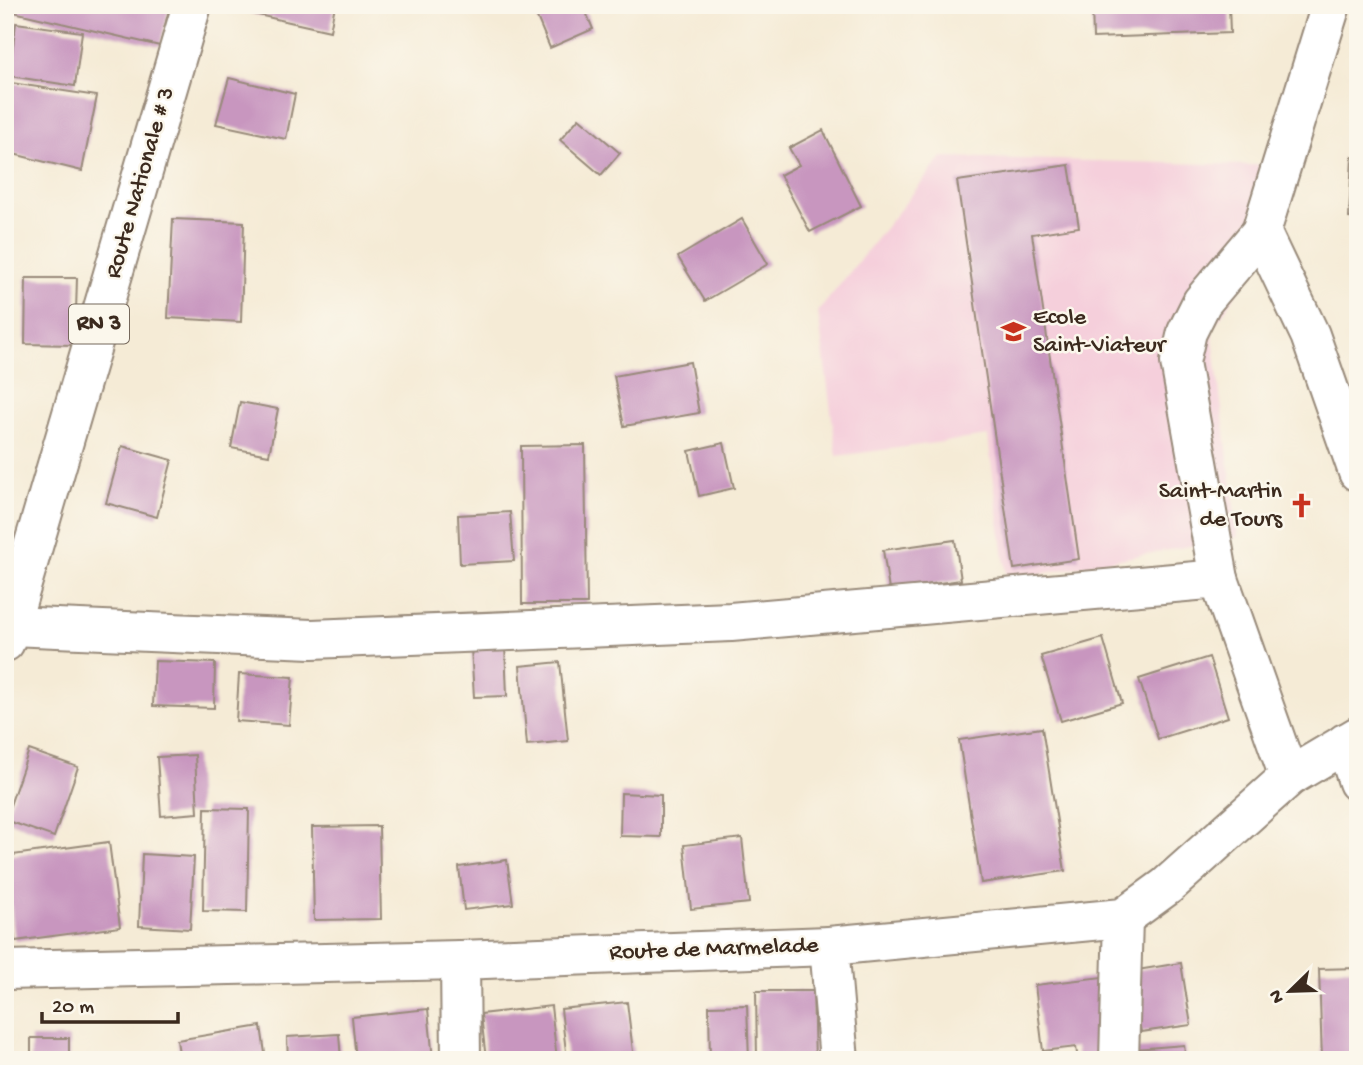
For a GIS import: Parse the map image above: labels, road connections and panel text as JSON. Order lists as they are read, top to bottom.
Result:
{
  "streets": {
    "street": ["Route Nationale # 3", "RN 3", "Route de Marmelade"]
  },
  "places": {
    "school or university": ["Ecole Saint-Viateur"],
    "church": ["Saint-Martin de Tours"]
  },
  "scale_bar": "20 m",
  "north": "bottom left"
}
